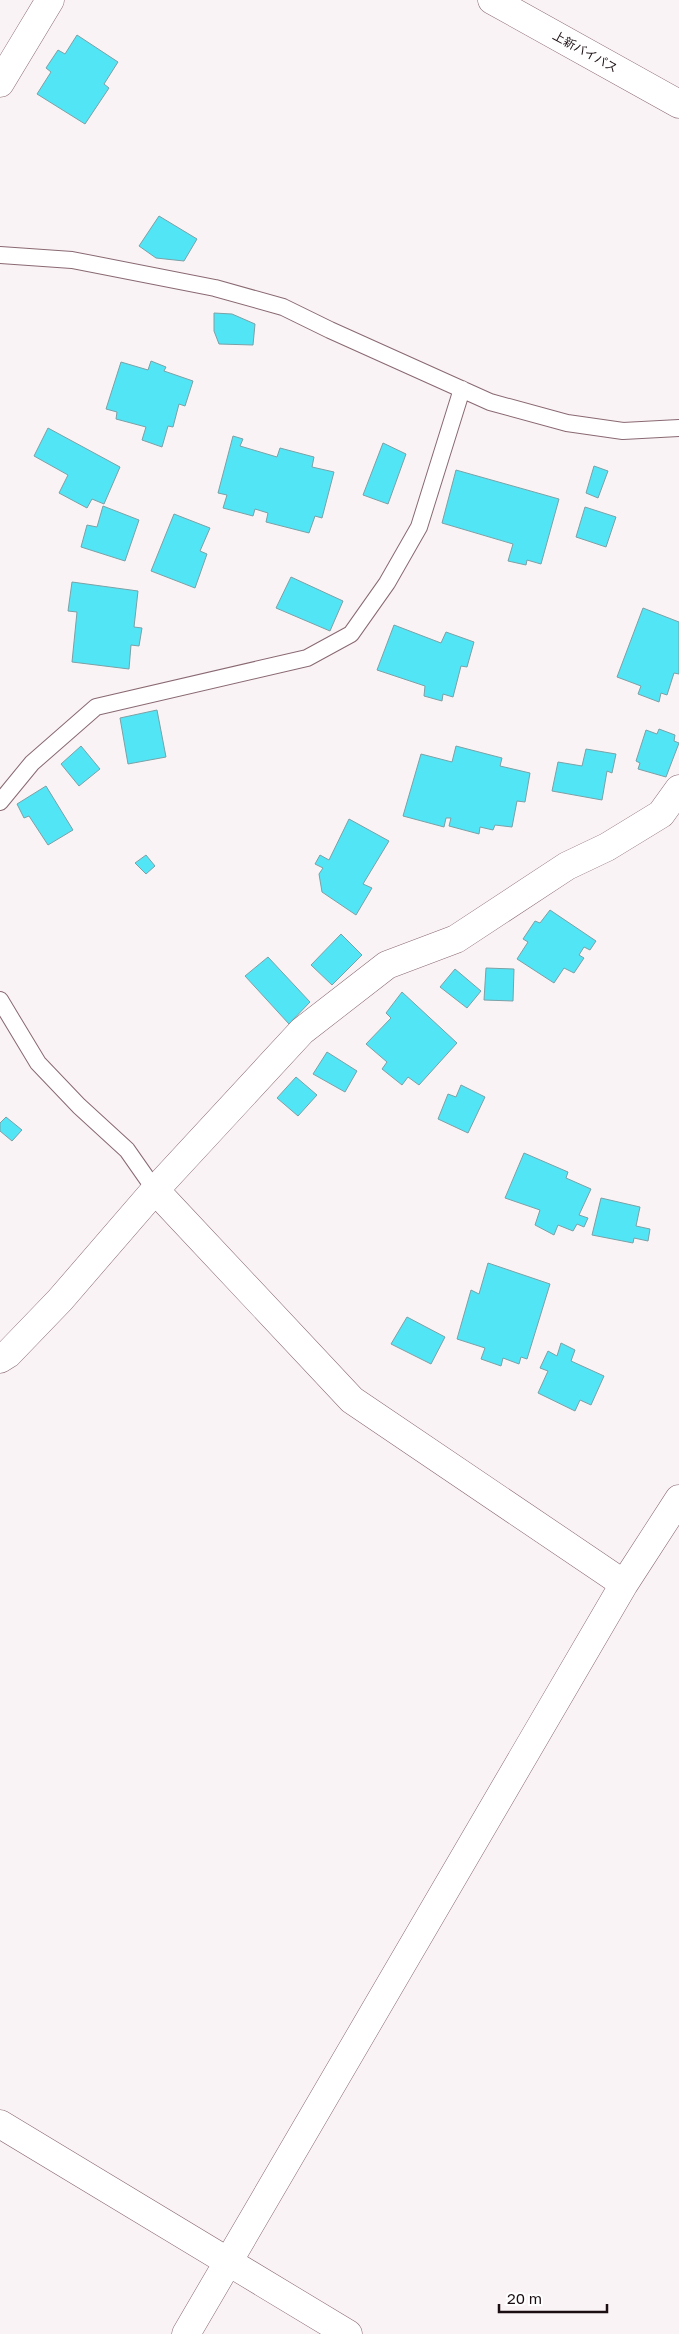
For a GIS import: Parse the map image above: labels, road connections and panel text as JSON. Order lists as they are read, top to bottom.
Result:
{
  "streets": {
    "main road": ["上新バイパス"]
  },
  "scale_bar": "20 m"
}
